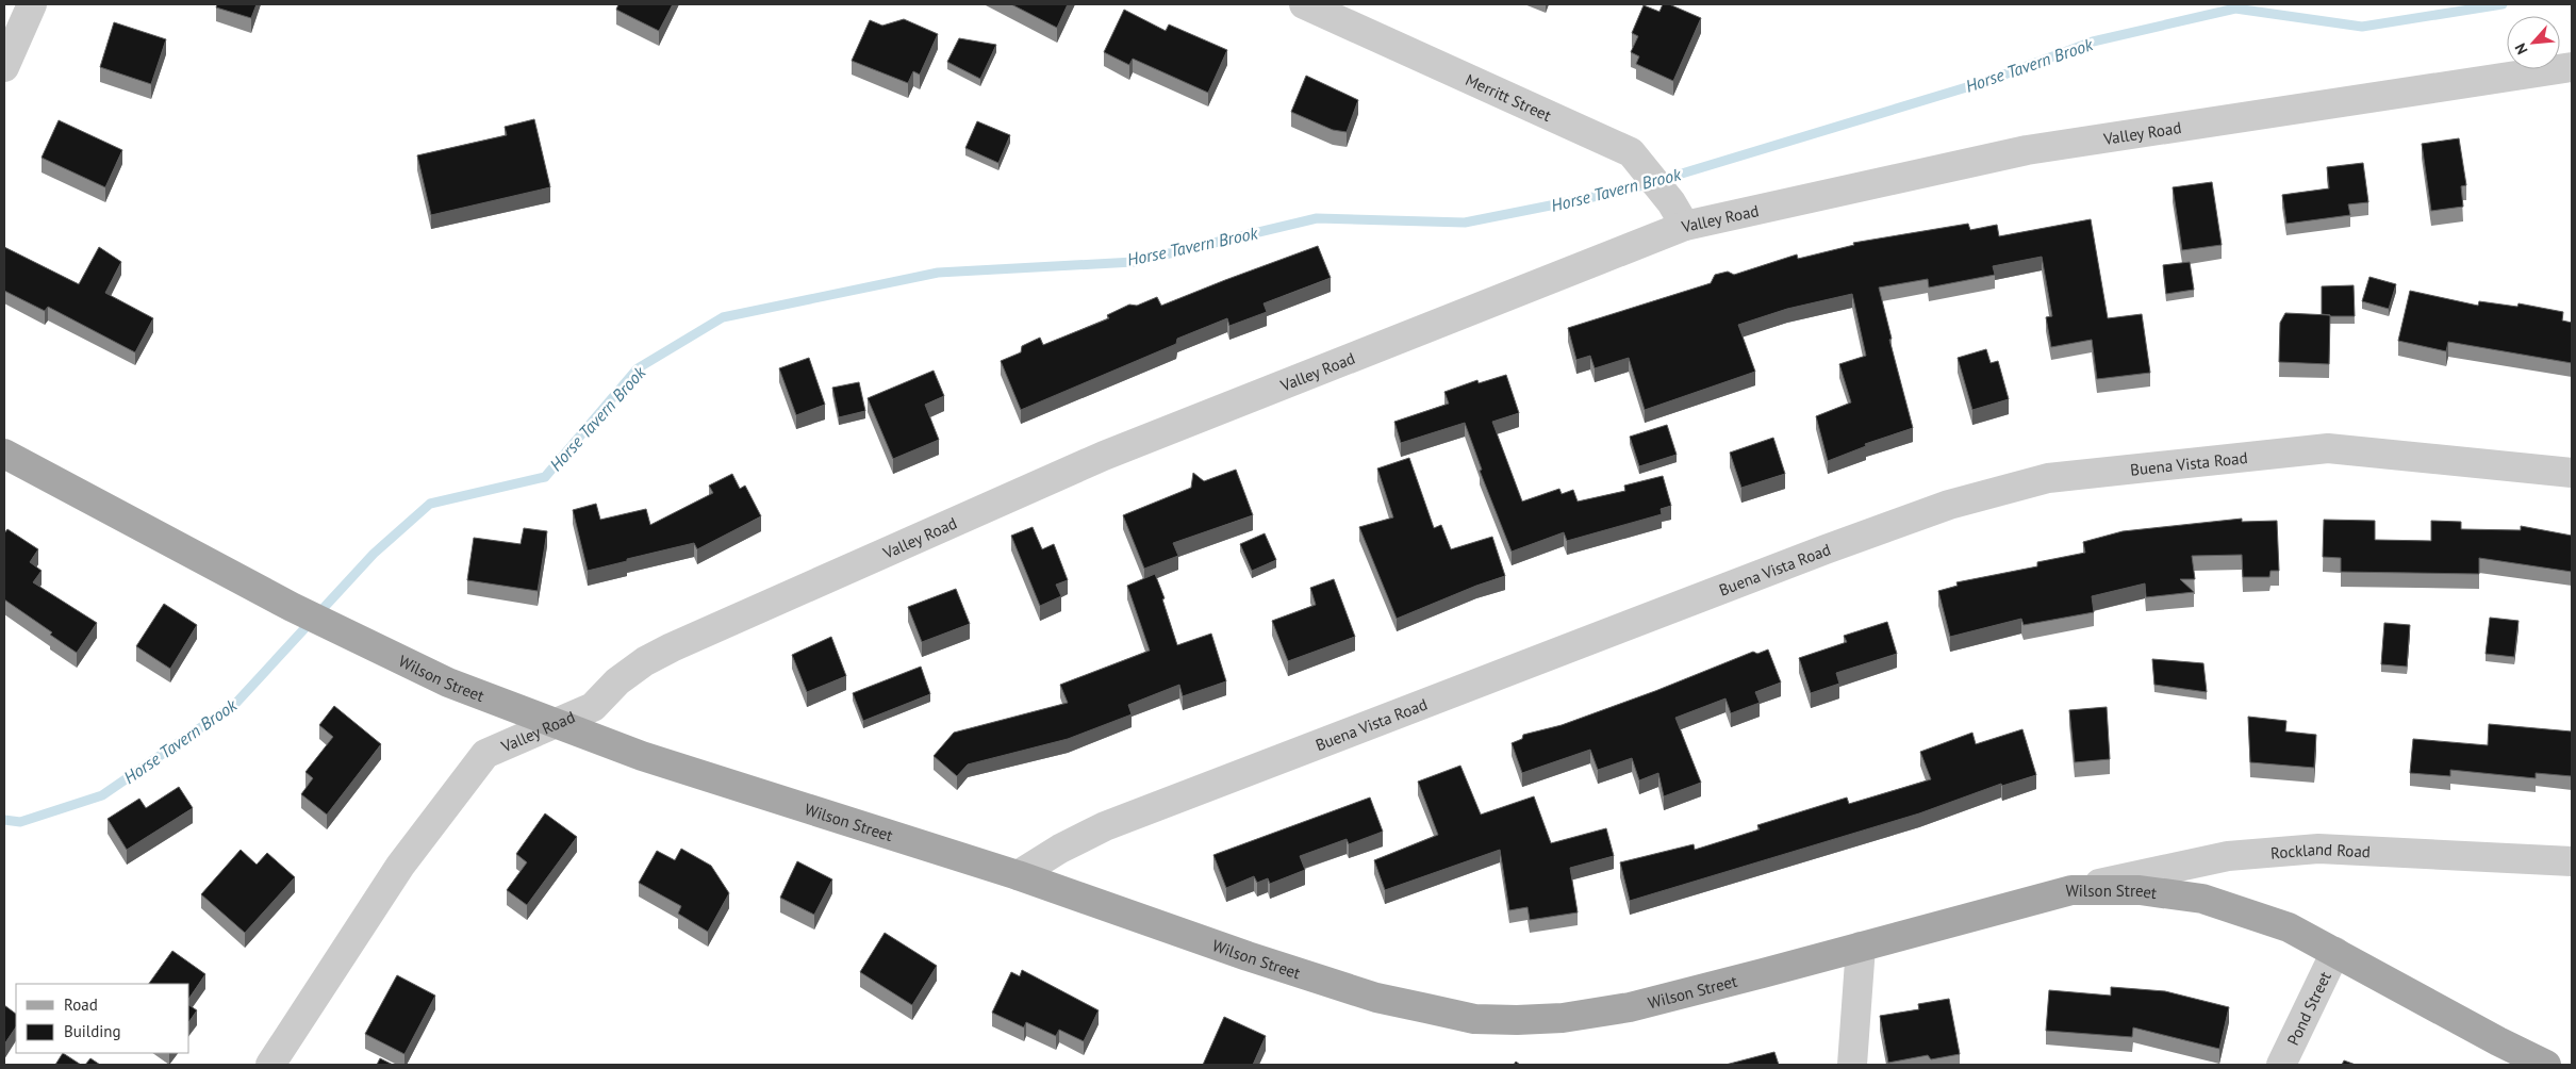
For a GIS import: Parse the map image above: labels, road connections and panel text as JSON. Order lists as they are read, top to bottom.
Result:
{
  "streets": {
    "main road": ["Wilson Street"],
    "street": [
      "Merritt Street",
      "Valley Road",
      "Buena Vista Road",
      "Rockland Road",
      "Pond Street"
    ]
  },
  "crossings": [
    ["Merritt Street", "Valley Road"],
    ["Valley Road", "Wilson Street"],
    ["Buena Vista Road", "Wilson Street"],
    ["Wilson Street", "Rockland Road"],
    ["Wilson Street", "Pond Street"]
  ],
  "water": ["Horse Tavern Brook"],
  "legend": ["Road", "Building"],
  "north": "bottom left"
}
